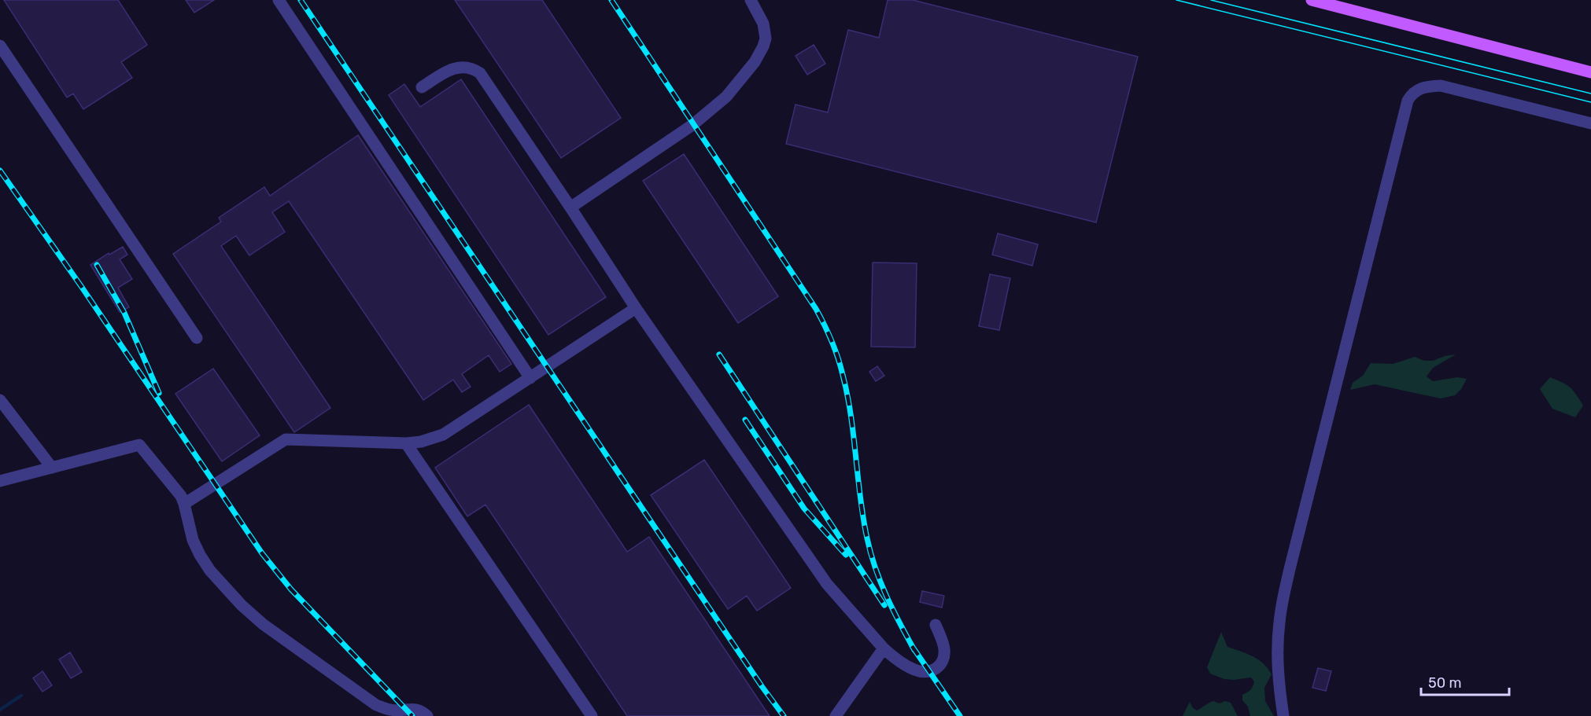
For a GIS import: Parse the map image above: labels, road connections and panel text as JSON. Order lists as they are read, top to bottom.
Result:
{
  "scale_bar": "50 m"
}
